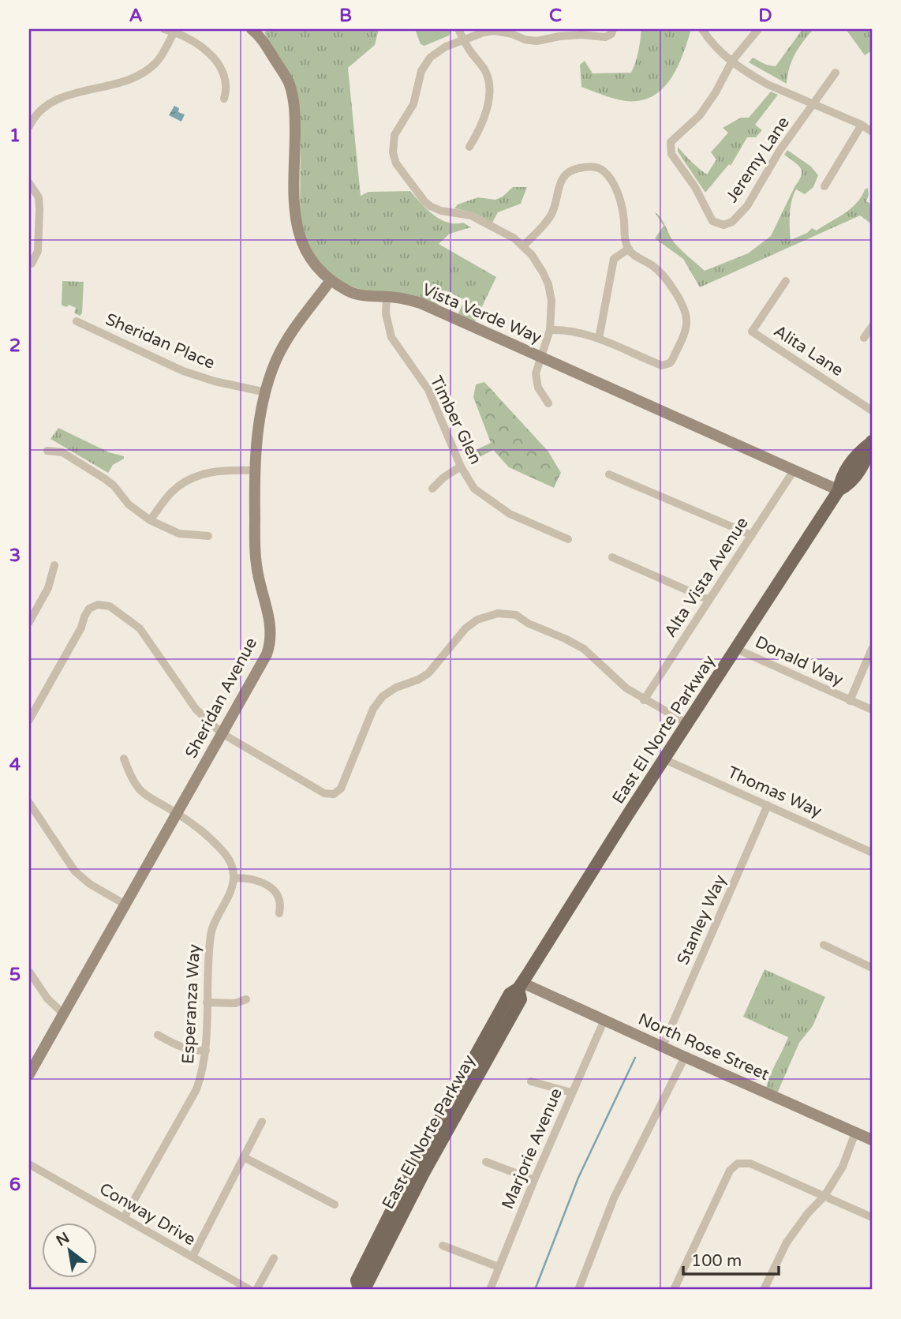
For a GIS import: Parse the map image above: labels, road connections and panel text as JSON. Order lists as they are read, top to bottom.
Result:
{
  "streets": {
    "main road": ["East El Norte Parkway"],
    "street": [
      "Jeremy Lane",
      "Vista Verde Way",
      "Sheridan Place",
      "Alita Lane",
      "Timber Glen",
      "Alta Vista Avenue",
      "Donald Way",
      "Sheridan Avenue",
      "Thomas Way",
      "Stanley Way",
      "Esperanza Way",
      "North Rose Street",
      "Marjorie Avenue",
      "Conway Drive"
    ]
  },
  "crossings": [
    ["Vista Verde Way", "Timber Glen"],
    ["Vista Verde Way", "Alta Vista Avenue"],
    ["Vista Verde Way", "Sheridan Avenue"],
    ["Vista Verde Way", "East El Norte Parkway"],
    ["Sheridan Place", "Sheridan Avenue"],
    ["Donald Way", "East El Norte Parkway"],
    ["East El Norte Parkway", "Thomas Way"],
    ["East El Norte Parkway", "North Rose Street"],
    ["Thomas Way", "Stanley Way"],
    ["Stanley Way", "North Rose Street"],
    ["Esperanza Way", "Conway Drive"],
    ["North Rose Street", "Marjorie Avenue"]
  ],
  "scale_bar": "100 m",
  "north": "top left",
  "grid": {
    "columns": [
      "A",
      "B",
      "C",
      "D"
    ],
    "rows": [
      "1",
      "2",
      "3",
      "4",
      "5",
      "6"
    ]
  }
}
